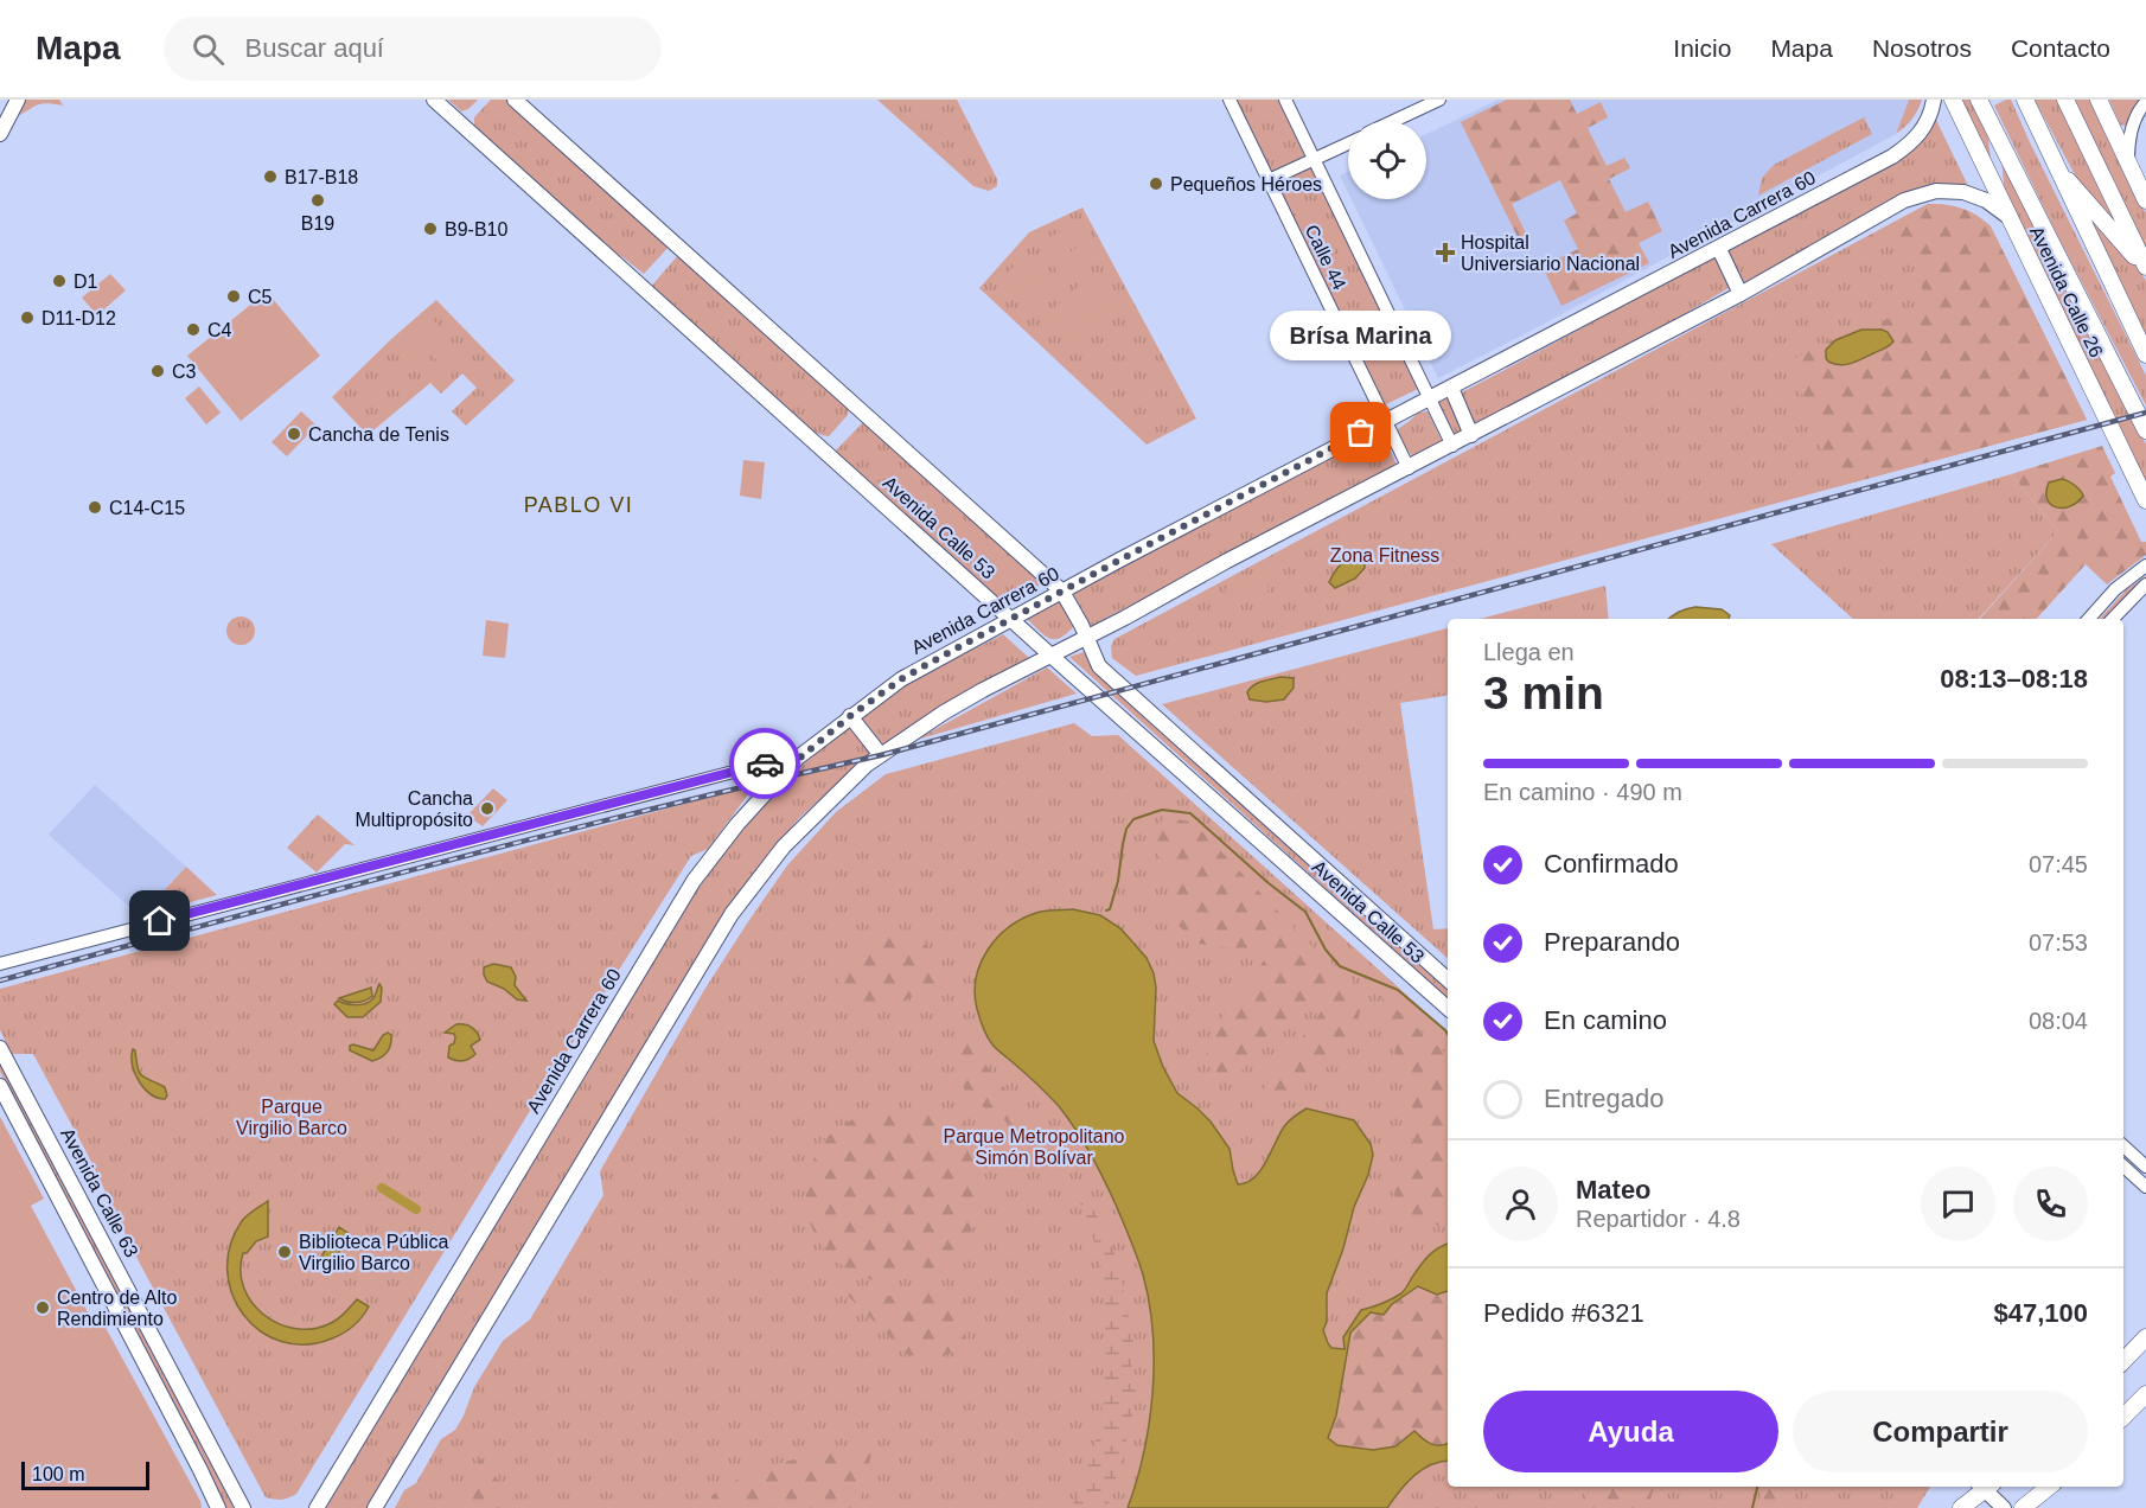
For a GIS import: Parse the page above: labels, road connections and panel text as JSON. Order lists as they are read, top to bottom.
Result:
{
  "streets": {
    "main road": [
      "Avenida Carrera 60",
      "Avenida Calle 26",
      "Avenida Calle 53",
      "Avenida Calle 63"
    ],
    "street": ["Calle 44"]
  },
  "crossings": [
    ["Avenida Carrera 60", "Calle 44"],
    ["Avenida Carrera 60", "Avenida Calle 53"]
  ],
  "districts": ["PABLO VI"],
  "parks": ["Zona Fitness", "Parque Virgilio Barco", "Parque Metropolitano Simón Bolívar"],
  "places": {
    "other": [
      "B17-B18",
      "Pequeños Héroes",
      "B19",
      "B9-B10",
      "D1",
      "C5",
      "D11-D12",
      "C4",
      "C3",
      "Brísa Marina",
      "Cancha de Tenis",
      "C14-C15",
      "Cancha Multipropósito",
      "Biblioteca Pública Virgilio Barco",
      "Centro de Alto Rendimiento"
    ],
    "health": ["Hospital Universiario Nacional"]
  },
  "scale_bar": "100 m",
  "page": {
    "header": "Mapa",
    "search": "Buscar aquí",
    "nav": [
      "Inicio",
      "Mapa",
      "Nosotros",
      "Contacto"
    ],
    "bubble": "Brísa Marina",
    "heading": ["3 min", "Llega en", "08:13–08:18"],
    "panel": [
      "Mateo",
      "Repartidor · 4.8",
      "Pedido #6321",
      "$47,100"
    ],
    "bar": "En camino · 490 m",
    "list": [
      ["Confirmado", "07:45"],
      ["Preparando", "07:53"],
      ["En camino", "08:04"],
      "Entregado"
    ],
    "buttons": ["Ayuda", "Compartir"],
    "scale": "100 m"
  }
}
